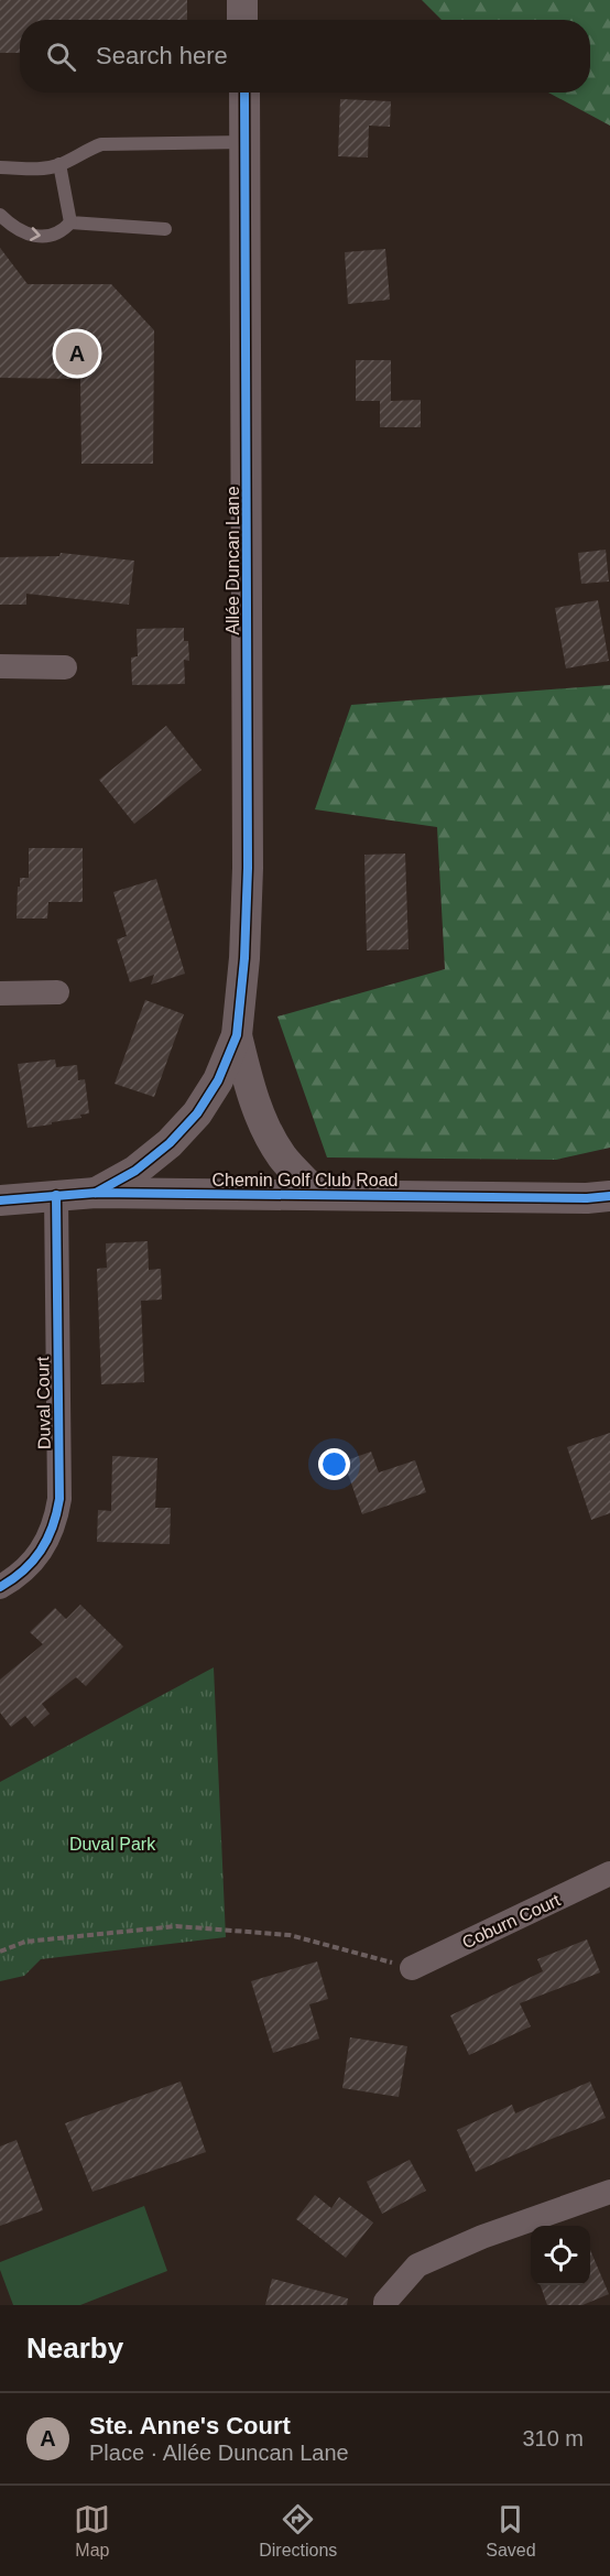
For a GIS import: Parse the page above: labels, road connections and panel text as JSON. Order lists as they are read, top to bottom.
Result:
{
  "streets": {
    "street": [
      "Allée Duncan Lane",
      "Chemin Golf Club Road",
      "Duval Court",
      "Coburn Court"
    ]
  },
  "crossings": [
    ["Chemin Golf Club Road", "Duval Court"]
  ],
  "parks": ["Duval Park"],
  "page": {
    "search": "Search here",
    "pins": "A",
    "heading": "Nearby",
    "list": [
      {
        "mark": "A",
        "name": "Ste. Anne's Court",
        "note": "Place · Allée Duncan Lane",
        "value": "310 m"
      }
    ],
    "nav": ["Map", "Directions", "Saved"]
  }
}
